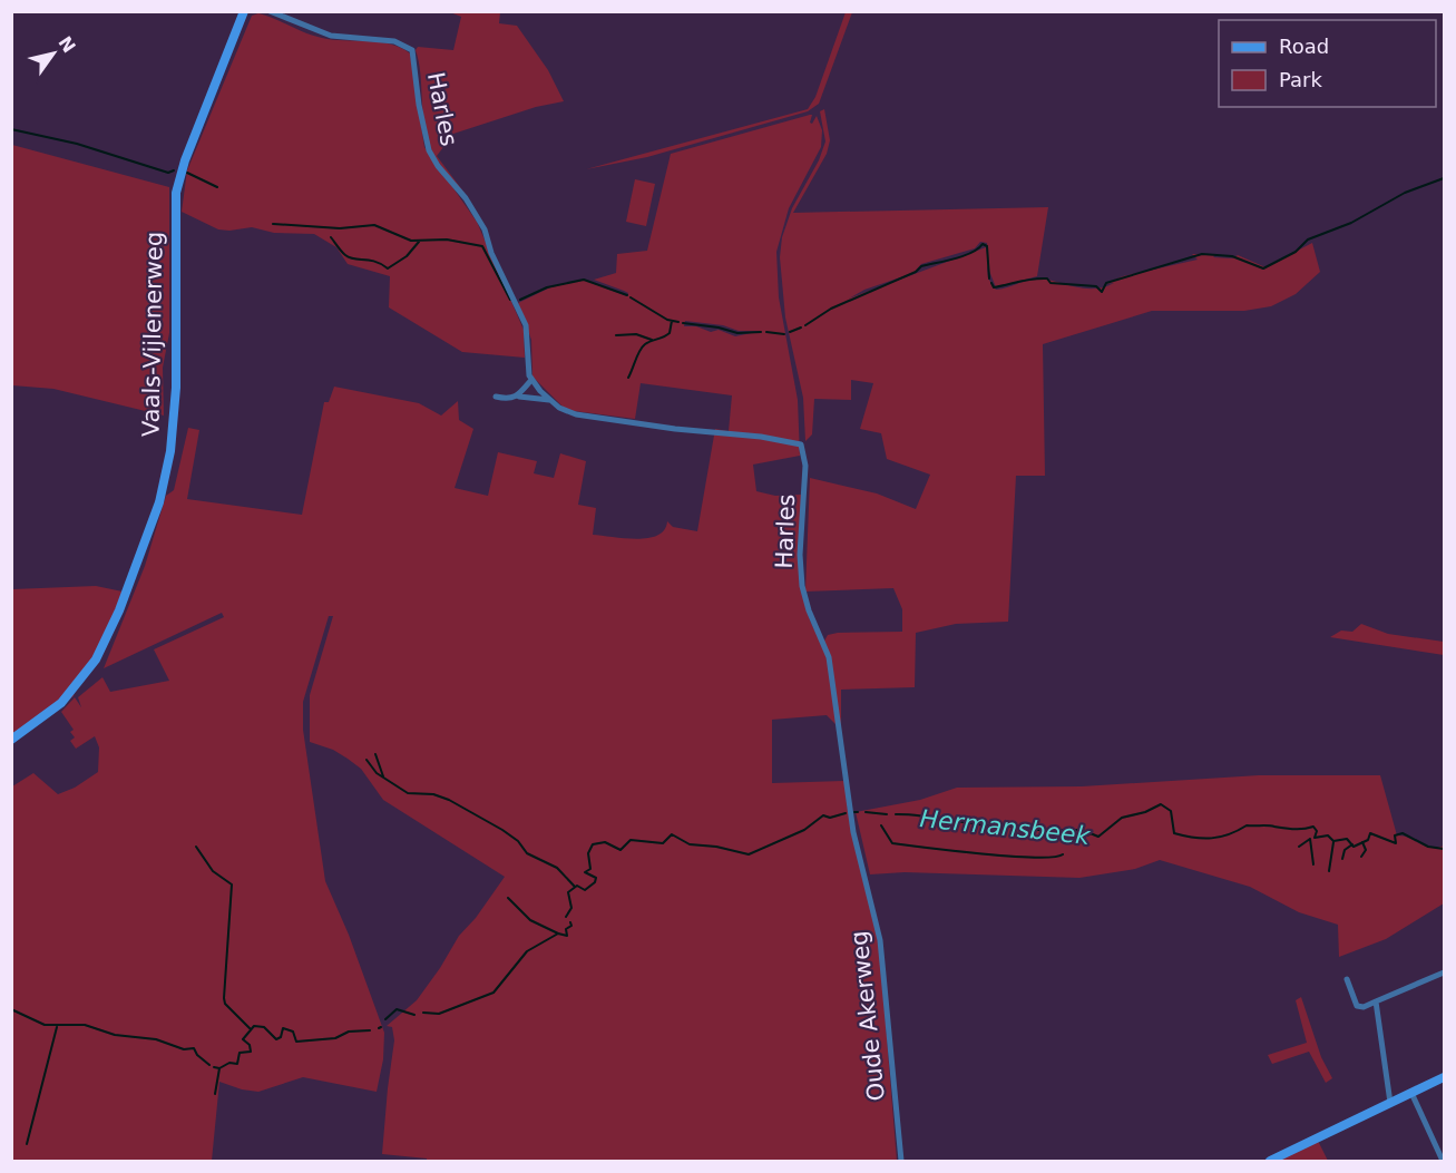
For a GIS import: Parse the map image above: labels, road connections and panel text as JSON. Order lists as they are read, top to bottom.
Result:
{
  "streets": {
    "street": ["Harles", "Vaals-Vijlenerweg", "Oude Akerweg"]
  },
  "crossings": [
    ["Harles", "Oude Akerweg"]
  ],
  "water": ["Hermansbeek"],
  "legend": ["Road", "Park"],
  "north": "top right"
}
